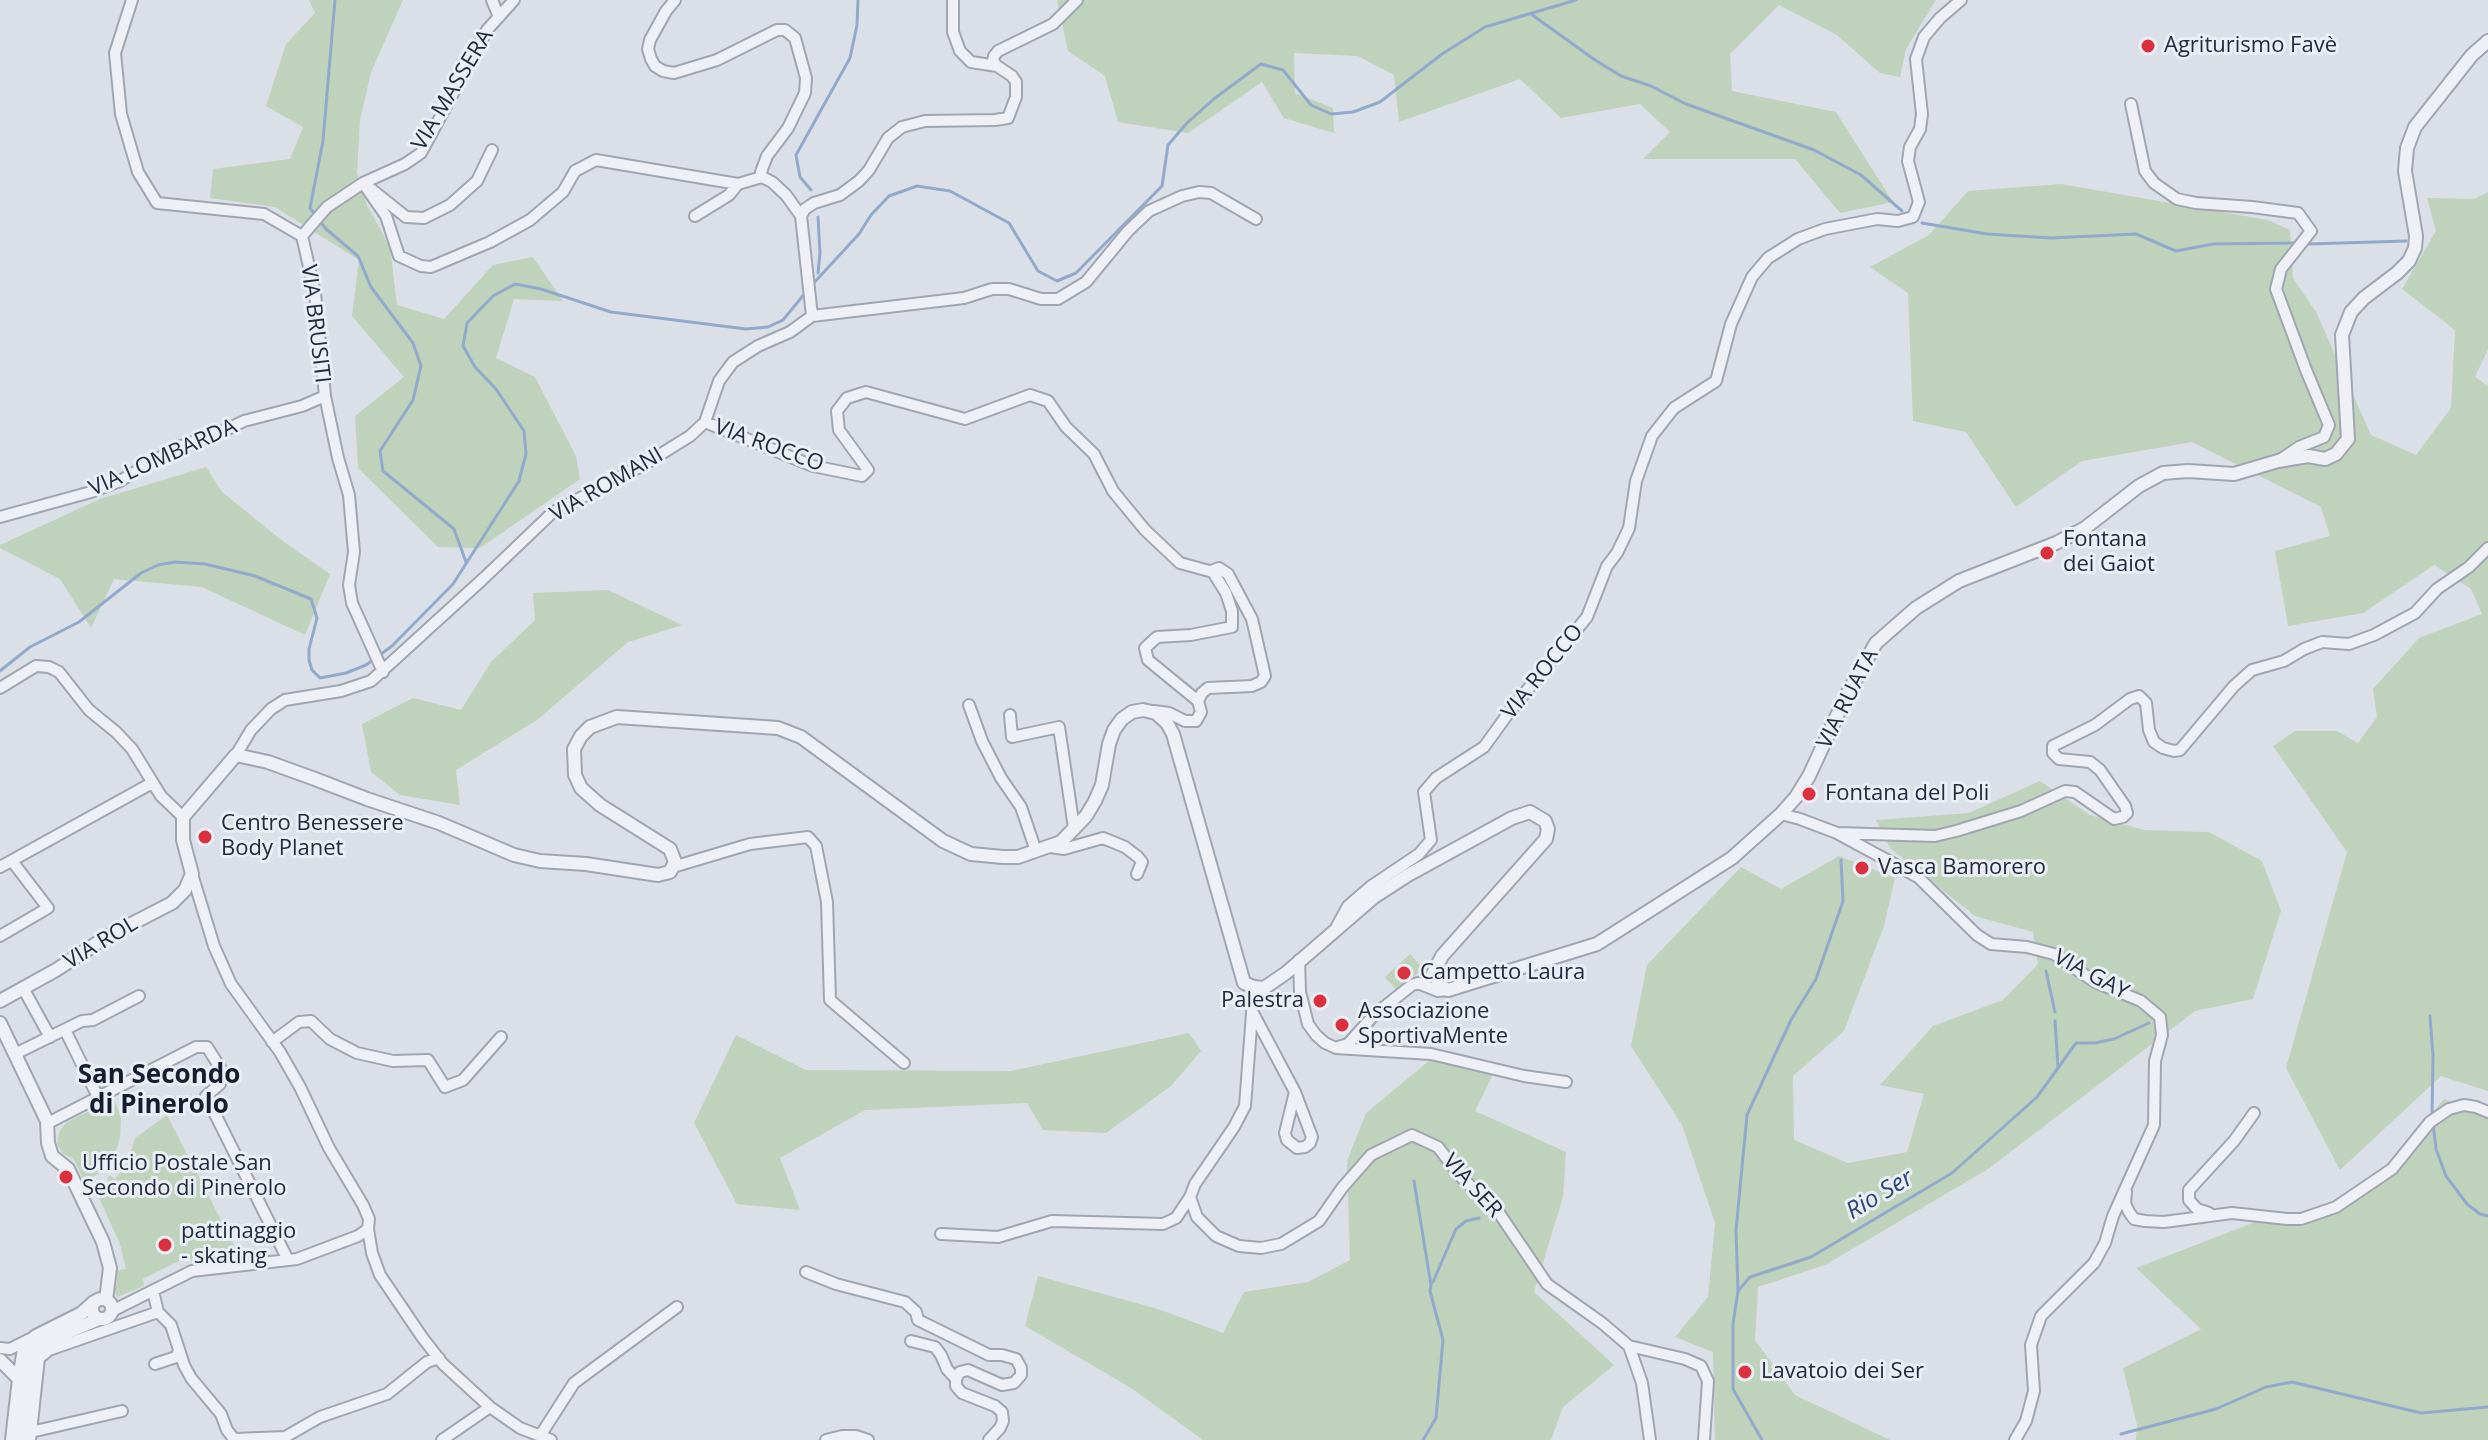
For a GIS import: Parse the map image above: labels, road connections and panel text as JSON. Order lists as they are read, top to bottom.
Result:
{
  "streets": {
    "street": [
      "VIA MASSERA",
      "VIA BRUSITI",
      "VIA ROCCO",
      "VIA LOMBARDA",
      "VIA ROMANI",
      "VIA RUATA",
      "VIA ROL",
      "VIA GAY",
      "VIA SER"
    ]
  },
  "crossings": [
    ["VIA MASSERA", "VIA BRUSITI"],
    ["VIA BRUSITI", "VIA LOMBARDA"],
    ["VIA BRUSITI", "VIA ROMANI"],
    ["VIA ROCCO", "VIA ROMANI"],
    ["VIA ROCCO", "VIA RUATA"],
    ["VIA RUATA", "VIA GAY"]
  ],
  "districts": ["San Secondo di Pinerolo"],
  "water": ["Rio Ser"],
  "places": [
    "Agriturismo Favè",
    "Fontana dei Gaiot",
    "Fontana del Poli",
    "Centro Benessere Body Planet",
    "Vasca Bamorero",
    "Campetto Laura",
    "Palestra",
    "Associazione SportivaMente",
    "Ufficio Postale San Secondo di Pinerolo",
    "pattinaggio - skating",
    "Lavatoio dei Ser"
  ]
}
